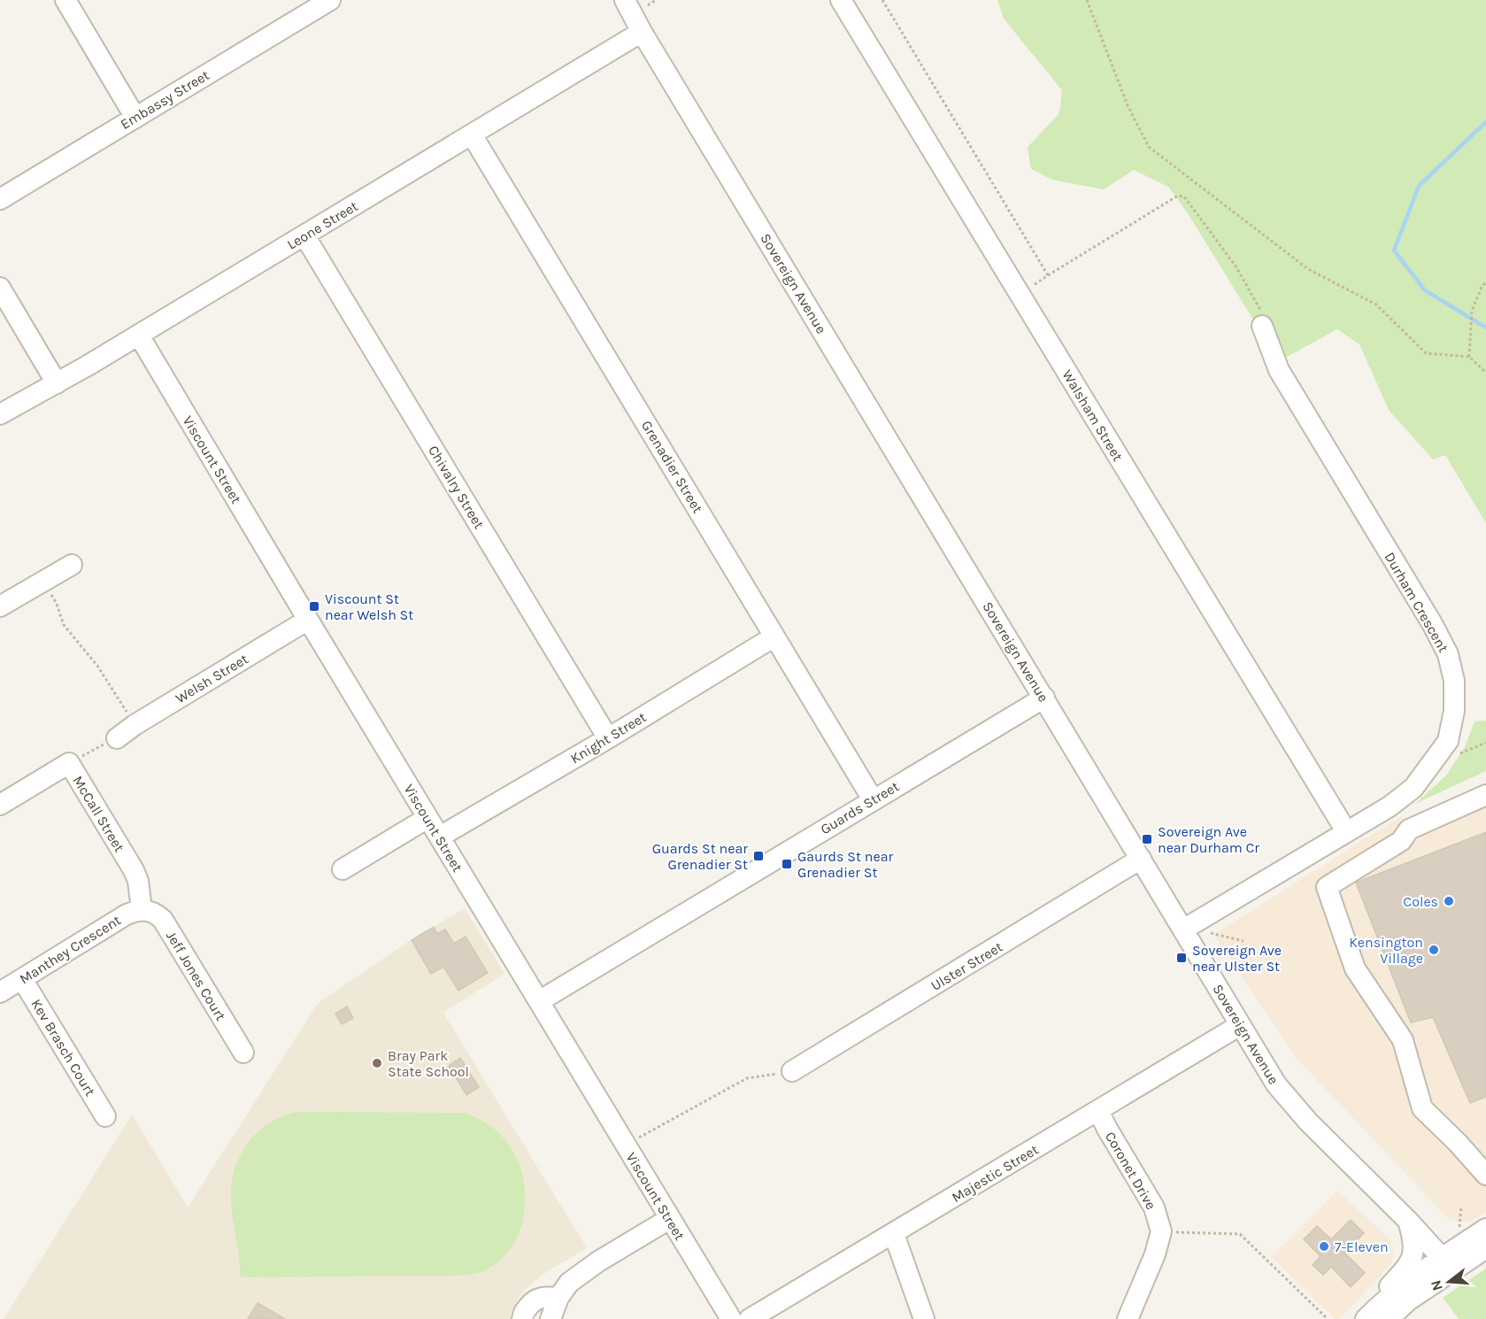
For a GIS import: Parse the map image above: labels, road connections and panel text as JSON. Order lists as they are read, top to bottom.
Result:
{
  "streets": {
    "street": [
      "Embassy Street",
      "Leone Street",
      "Sovereign Avenue",
      "Walsham Street",
      "Viscount Street",
      "Grenadier Street",
      "Chivalry Street",
      "Durham Crescent",
      "Welsh Street",
      "Knight Street",
      "Guards Street",
      "McCall Street",
      "Manthey Crescent",
      "Ulster Street",
      "Jeff Jones Court",
      "Kev Brasch Court",
      "Coronet Drive",
      "Majestic Street"
    ]
  },
  "crossings": [
    ["Leone Street", "Sovereign Avenue"],
    ["Leone Street", "Viscount Street"],
    ["Leone Street", "Grenadier Street"],
    ["Leone Street", "Chivalry Street"],
    ["Sovereign Avenue", "Durham Crescent"],
    ["Sovereign Avenue", "Guards Street"],
    ["Sovereign Avenue", "Ulster Street"],
    ["Sovereign Avenue", "Majestic Street"],
    ["Walsham Street", "Durham Crescent"],
    ["Viscount Street", "Welsh Street"],
    ["Viscount Street", "Knight Street"],
    ["Viscount Street", "Guards Street"],
    ["Grenadier Street", "Knight Street"],
    ["Grenadier Street", "Guards Street"],
    ["Chivalry Street", "Knight Street"],
    ["McCall Street", "Manthey Crescent"],
    ["McCall Street", "Jeff Jones Court"],
    ["Manthey Crescent", "Jeff Jones Court"],
    ["Manthey Crescent", "Kev Brasch Court"],
    ["Coronet Drive", "Majestic Street"]
  ],
  "places": {
    "transit": [
      "Viscount St near Welsh St",
      "Sovereign Ave near Durham Cr",
      "Guards St near Grenadier St",
      "Gaurds St near Grenadier St",
      "Sovereign Ave near Ulster St"
    ],
    "other": [
      "Coles",
      "Kensington Village",
      "Bray Park State School",
      "7-Eleven"
    ]
  },
  "north": "left"
}
